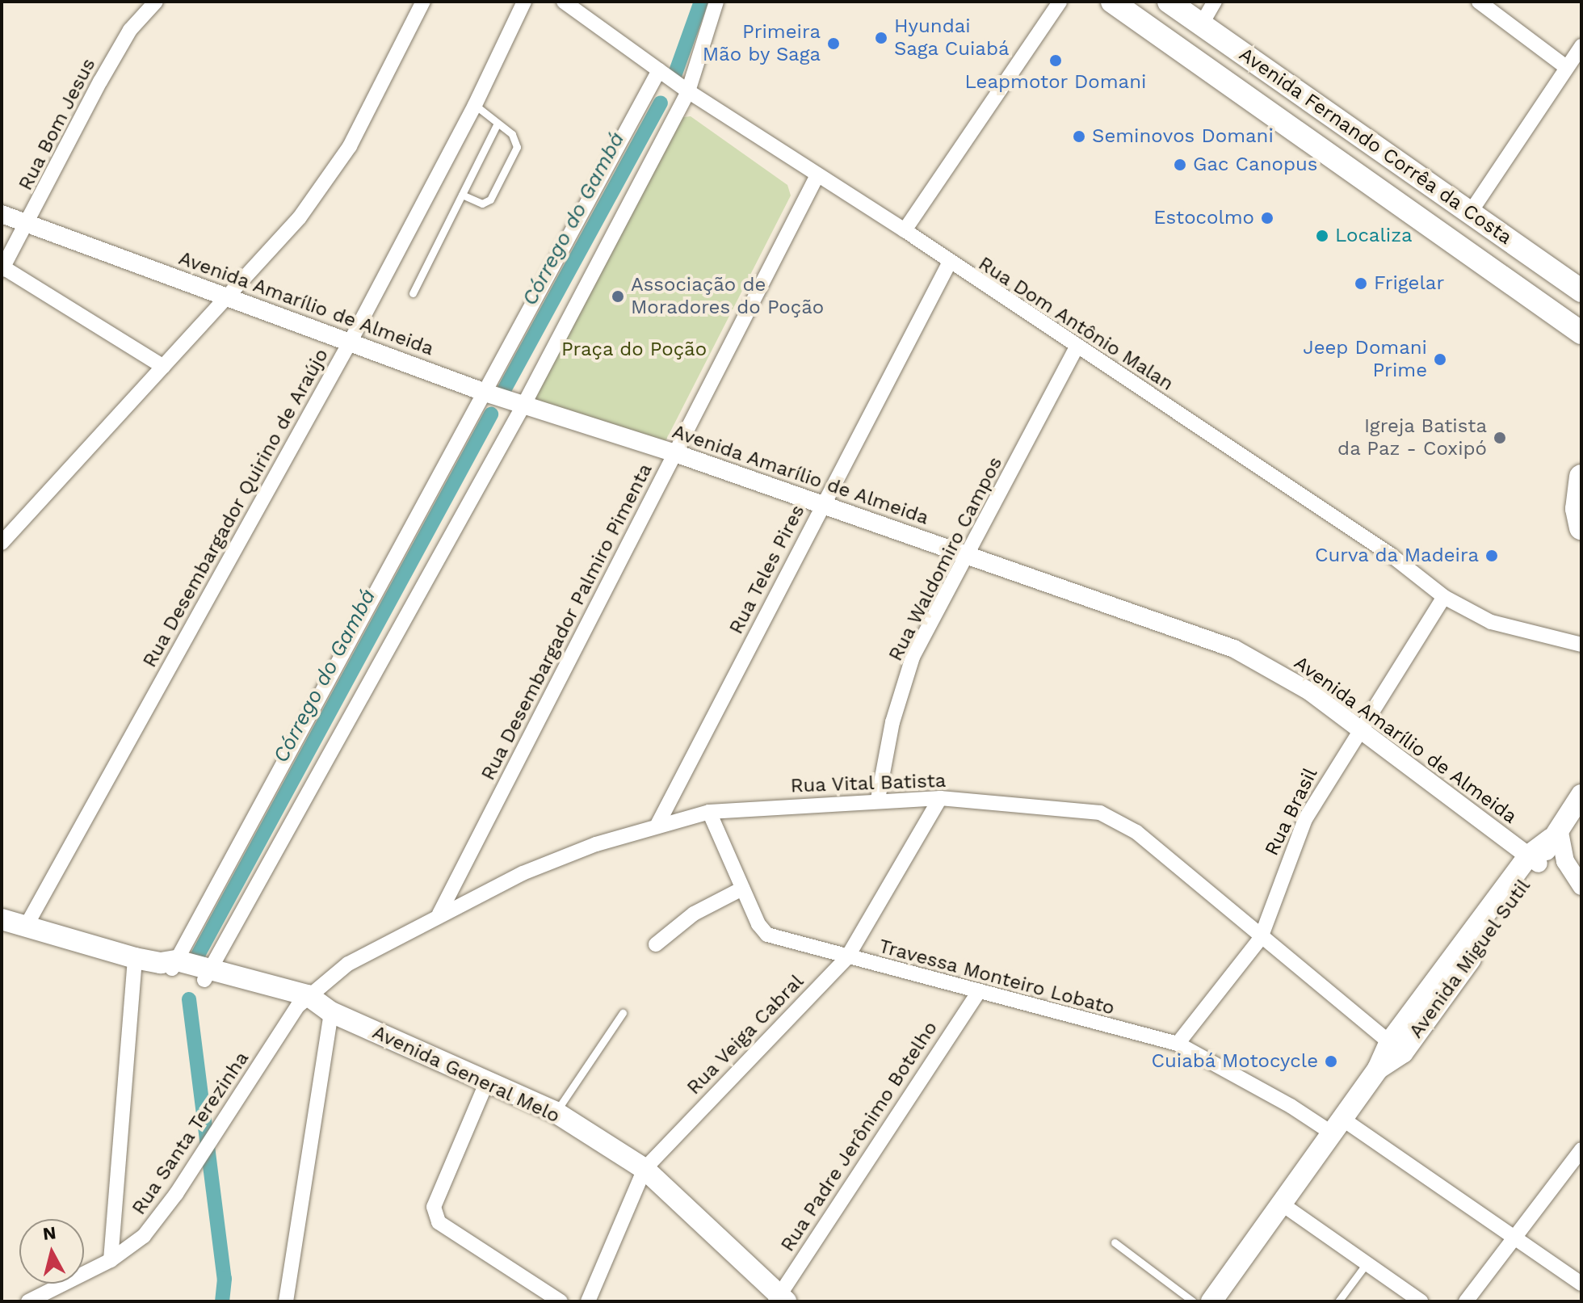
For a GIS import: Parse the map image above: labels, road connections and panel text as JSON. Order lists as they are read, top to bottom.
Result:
{
  "streets": {
    "main road": ["Avenida Fernando Corrêa da Costa", "Avenida Miguel Sutil", "Avenida General Melo"],
    "street": [
      "Rua Bom Jesus",
      "Avenida Amarílio de Almeida",
      "Rua Dom Antônio Malan",
      "Rua Desembargador Quirino de Araújo",
      "Rua Waldomiro Campos",
      "Rua Teles Pires",
      "Rua Desembargador Palmiro Pimenta",
      "Rua Vital Batista",
      "Rua Brasil",
      "Travessa Monteiro Lobato",
      "Rua Veiga Cabral",
      "Rua Santa Terezinha",
      "Rua Padre Jerônimo Botelho"
    ]
  },
  "crossings": [
    ["Rua Bom Jesus", "Avenida Amarílio de Almeida"],
    ["Avenida Amarílio de Almeida", "Rua Desembargador Quirino de Araújo"],
    ["Avenida Amarílio de Almeida", "Rua Waldomiro Campos"],
    ["Avenida Amarílio de Almeida", "Rua Teles Pires"],
    ["Avenida Amarílio de Almeida", "Rua Desembargador Palmiro Pimenta"],
    ["Avenida Amarílio de Almeida", "Rua Brasil"],
    ["Avenida Amarílio de Almeida", "Avenida Miguel Sutil"],
    ["Rua Dom Antônio Malan", "Rua Waldomiro Campos"],
    ["Rua Dom Antônio Malan", "Rua Teles Pires"],
    ["Rua Dom Antônio Malan", "Rua Desembargador Palmiro Pimenta"],
    ["Rua Dom Antônio Malan", "Rua Brasil"],
    ["Rua Desembargador Quirino de Araújo", "Avenida General Melo"],
    ["Rua Waldomiro Campos", "Rua Vital Batista"],
    ["Rua Teles Pires", "Rua Vital Batista"],
    ["Rua Desembargador Palmiro Pimenta", "Rua Vital Batista"],
    ["Rua Vital Batista", "Rua Brasil"],
    ["Rua Vital Batista", "Avenida Miguel Sutil"],
    ["Rua Vital Batista", "Travessa Monteiro Lobato"],
    ["Rua Vital Batista", "Rua Veiga Cabral"],
    ["Rua Vital Batista", "Avenida General Melo"],
    ["Rua Vital Batista", "Rua Santa Terezinha"],
    ["Rua Brasil", "Travessa Monteiro Lobato"],
    ["Avenida Miguel Sutil", "Travessa Monteiro Lobato"],
    ["Travessa Monteiro Lobato", "Rua Veiga Cabral"],
    ["Travessa Monteiro Lobato", "Rua Padre Jerônimo Botelho"],
    ["Rua Veiga Cabral", "Avenida General Melo"],
    ["Avenida General Melo", "Rua Santa Terezinha"],
    ["Avenida General Melo", "Rua Padre Jerônimo Botelho"]
  ],
  "water": ["Córrego do Gambá"],
  "parks": ["Praça do Poção"],
  "places": [
    "Hyundai Saga Cuiabá",
    "Primeira Mão by Saga",
    "Leapmotor Domani",
    "Seminovos Domani",
    "Gac Canopus",
    "Estocolmo",
    "Localiza",
    "Frigelar",
    "Associação de Moradores do Poção",
    "Jeep Domani Prime",
    "Igreja Batista da Paz - Coxipó",
    "Curva da Madeira",
    "Cuiabá Motocycle"
  ],
  "north": "top"
}
